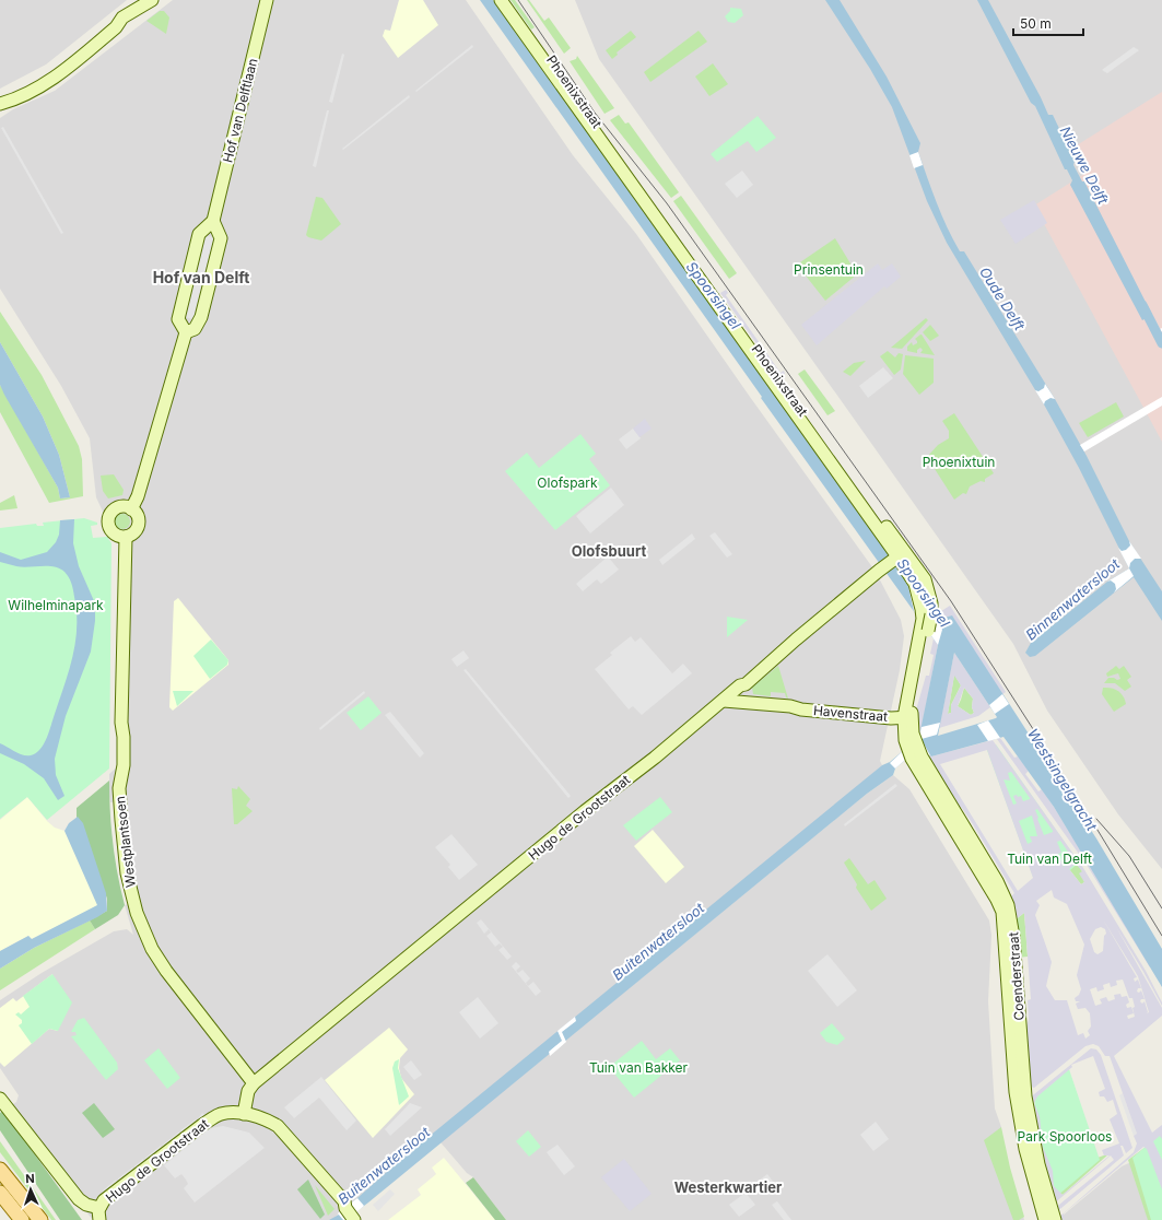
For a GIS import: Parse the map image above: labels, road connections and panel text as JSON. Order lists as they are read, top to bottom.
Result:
{
  "streets": {
    "street": [
      "Phoenixstraat",
      "Hof van Delftlaan",
      "Havenstraat",
      "Hugo de Grootstraat",
      "Westplantsoen",
      "Coenderstraat"
    ]
  },
  "crossings": [
    ["Phoenixstraat", "Hugo de Grootstraat"],
    ["Hof van Delftlaan", "Westplantsoen"],
    ["Havenstraat", "Hugo de Grootstraat"],
    ["Havenstraat", "Coenderstraat"],
    ["Hugo de Grootstraat", "Westplantsoen"]
  ],
  "districts": ["Hof van Delft", "Olofsbuurt", "Westerkwartier"],
  "water": [
    "Nieuwe Delft",
    "Spoorsingel",
    "Oude Delft",
    "Binnenwatersloot",
    "Westsingelgracht",
    "Buitenwatersloot"
  ],
  "parks": [
    "Prinsentuin",
    "Phoenixtuin",
    "Olofspark",
    "Wilhelminapark",
    "Tuin van Delft",
    "Tuin van Bakker",
    "Park Spoorloos"
  ],
  "scale_bar": "50 m",
  "north": "top"
}
